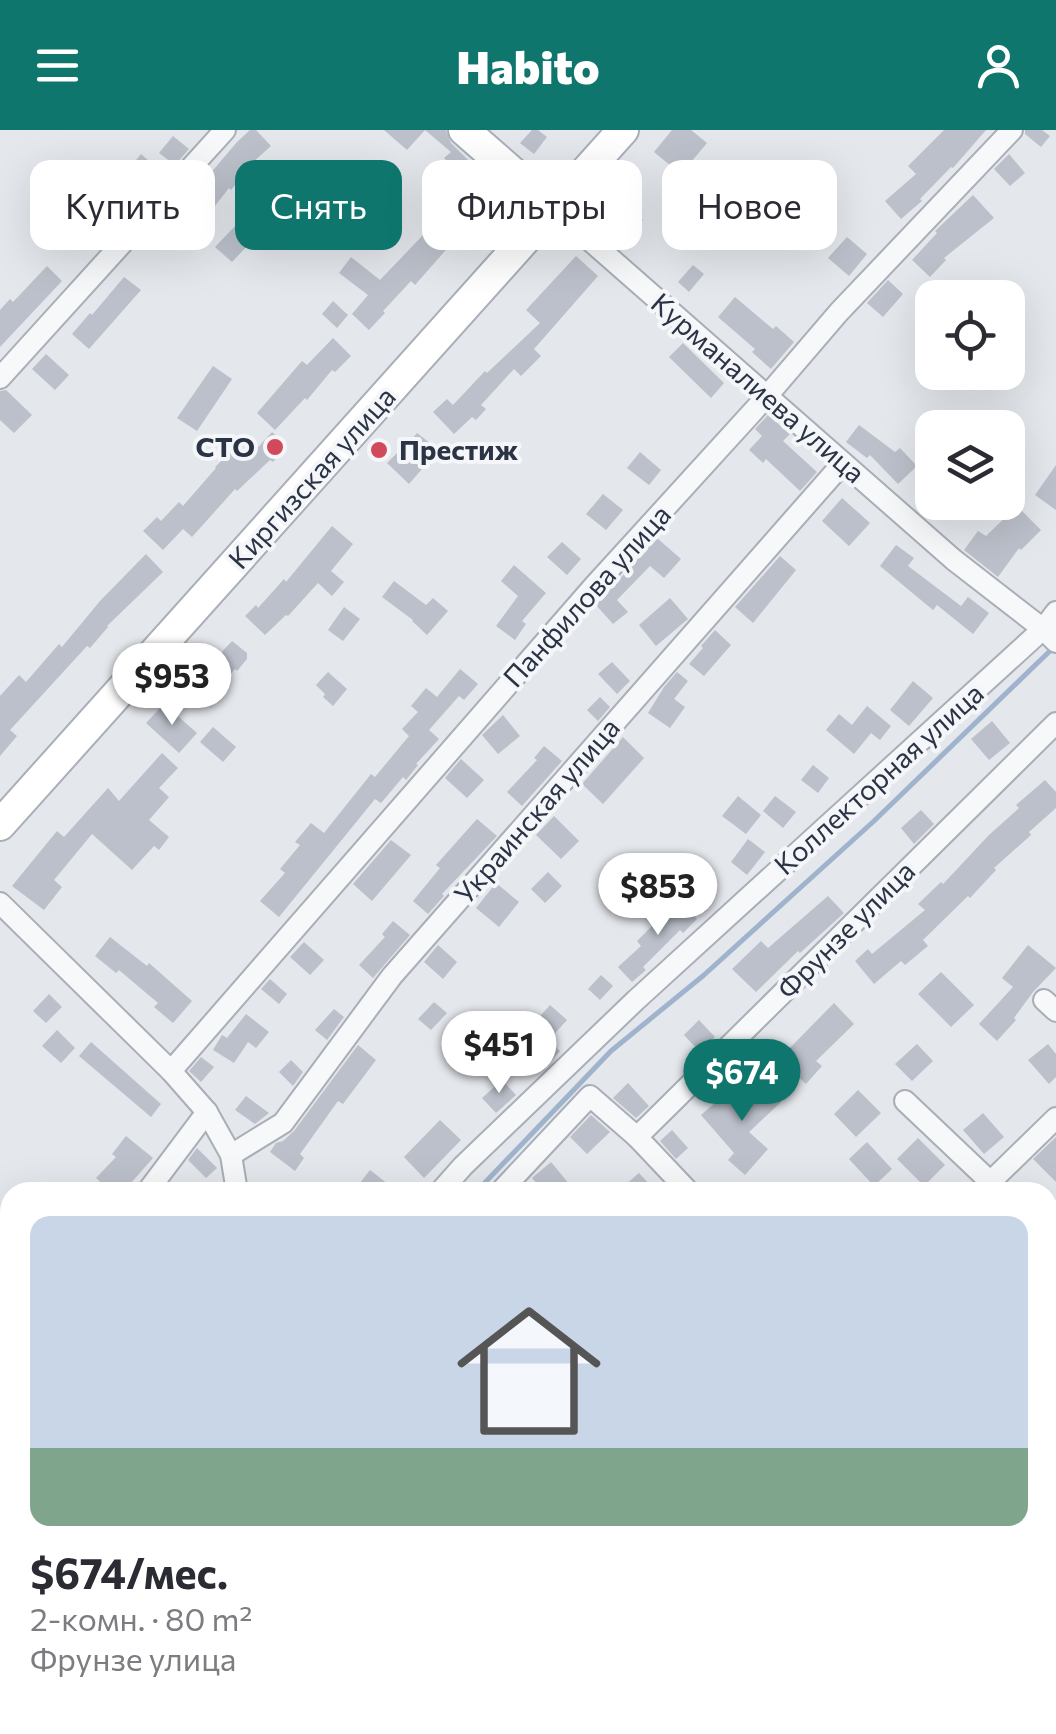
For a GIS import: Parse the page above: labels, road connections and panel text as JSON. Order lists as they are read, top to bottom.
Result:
{
  "streets": {
    "main road": ["Курманалиева улица", "Киргизская улица"],
    "street": [
      "Панфилова улица",
      "Коллекторная улица",
      "Украинская улица",
      "Фрунзе улица"
    ]
  },
  "crossings": [
    ["Курманалиева улица", "Панфилова улица"],
    ["Курманалиева улица", "Коллекторная улица"],
    ["Курманалиева улица", "Украинская улица"]
  ],
  "places": ["СТО", "Престиж"],
  "page": {
    "header": "Habito",
    "chip": [
      "Купить",
      "Снять",
      "Фильтры",
      "Новое"
    ],
    "price": [
      "$953",
      "$853",
      "$451",
      "$674"
    ],
    "list": [
      {
        "name": "$674/мес.",
        "note": "2-комн. · 80 m² · Фрунзе улица"
      }
    ]
  }
}
